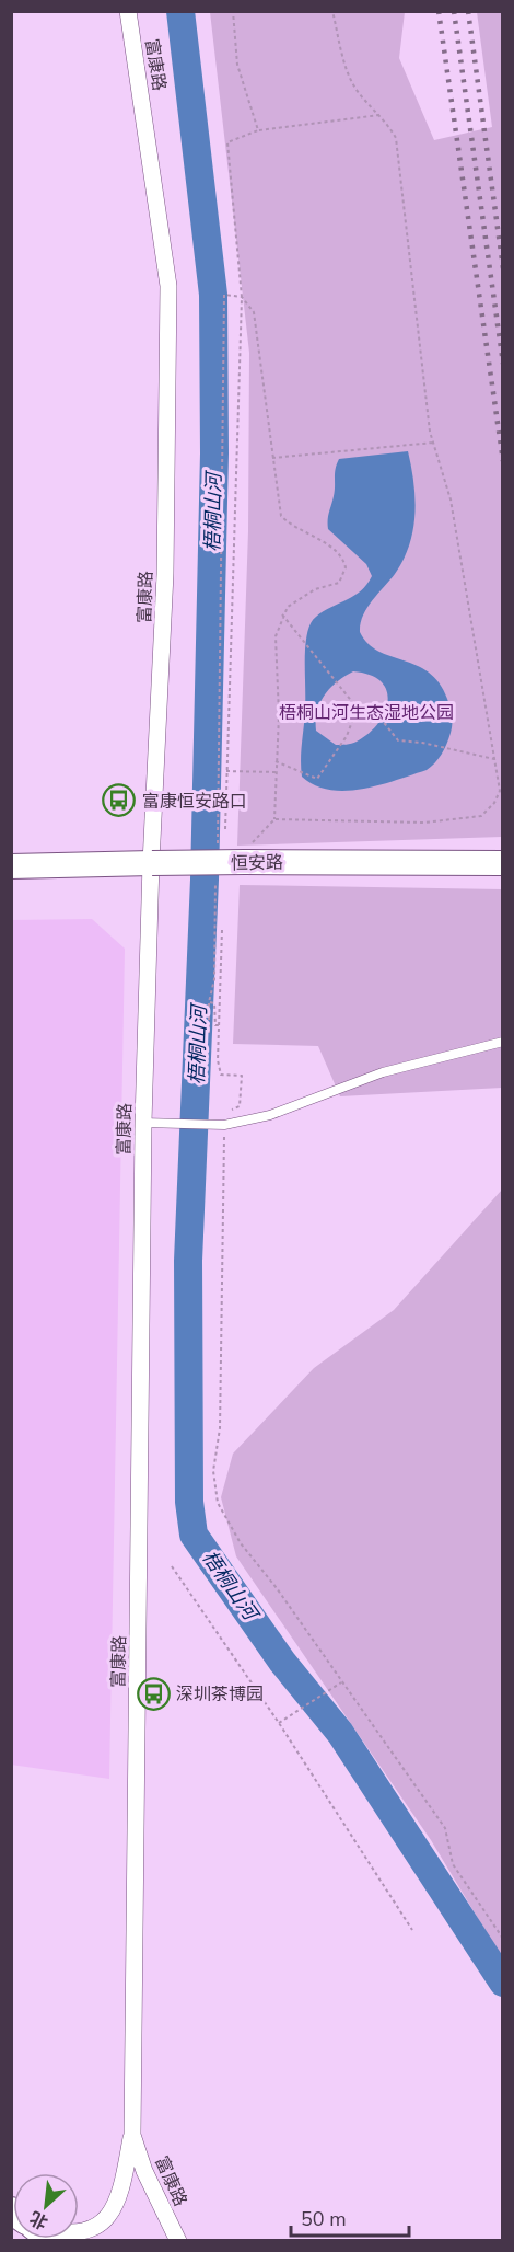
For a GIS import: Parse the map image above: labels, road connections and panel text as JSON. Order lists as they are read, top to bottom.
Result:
{
  "streets": {
    "street": ["富康路", "恒安路"]
  },
  "crossings": [
    ["富康路", "恒安路"]
  ],
  "water": ["梧桐山河"],
  "parks": ["梧桐山河生态湿地公园"],
  "places": {
    "bus stop": ["富康恒安路口", "深圳茶博园"]
  },
  "scale_bar": "50 m",
  "north": "bottom left"
}
